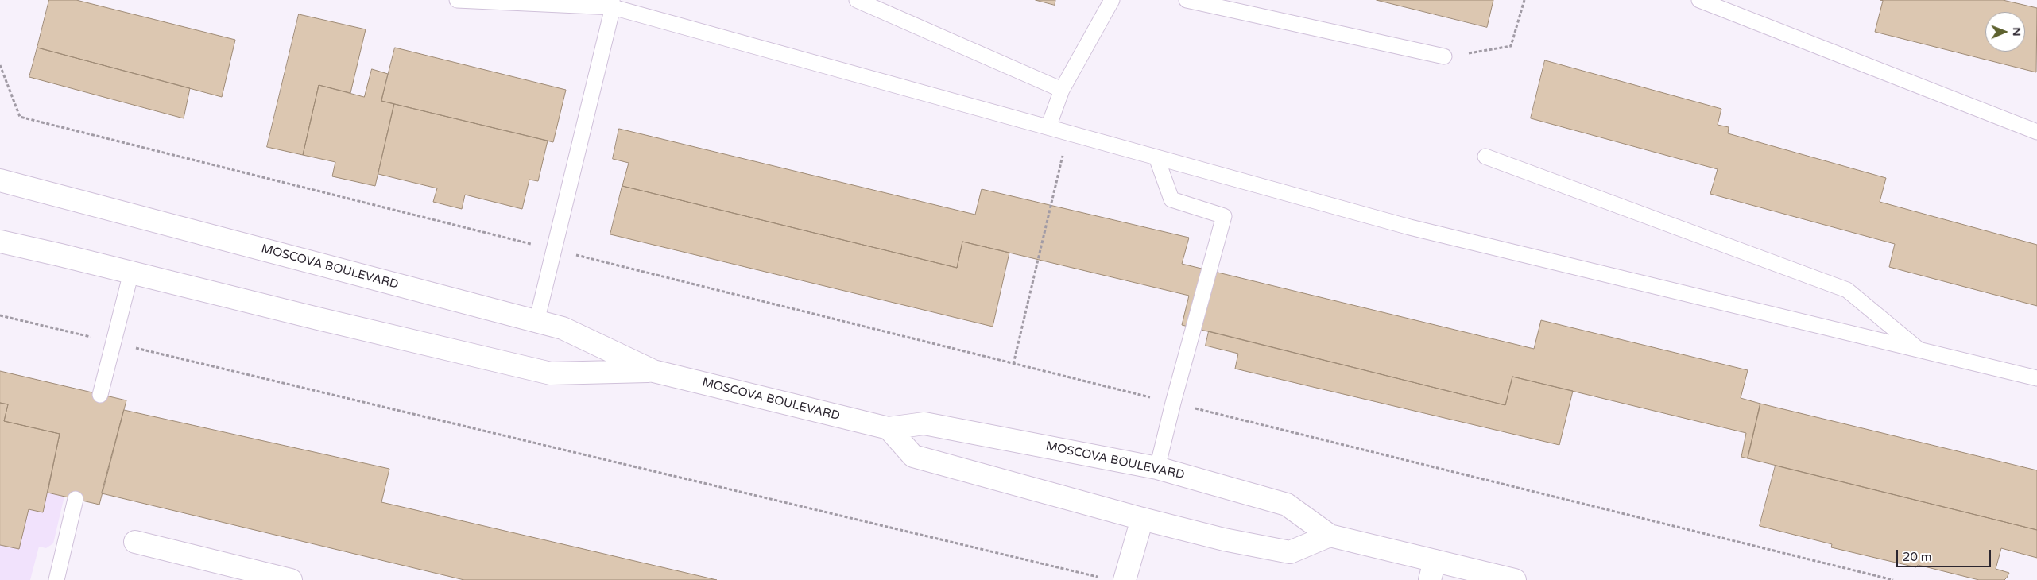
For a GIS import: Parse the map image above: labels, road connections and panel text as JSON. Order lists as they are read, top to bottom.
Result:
{
  "streets": {
    "main road": ["MOSCOVA BOULEVARD"]
  },
  "scale_bar": "20 m",
  "north": "right"
}
